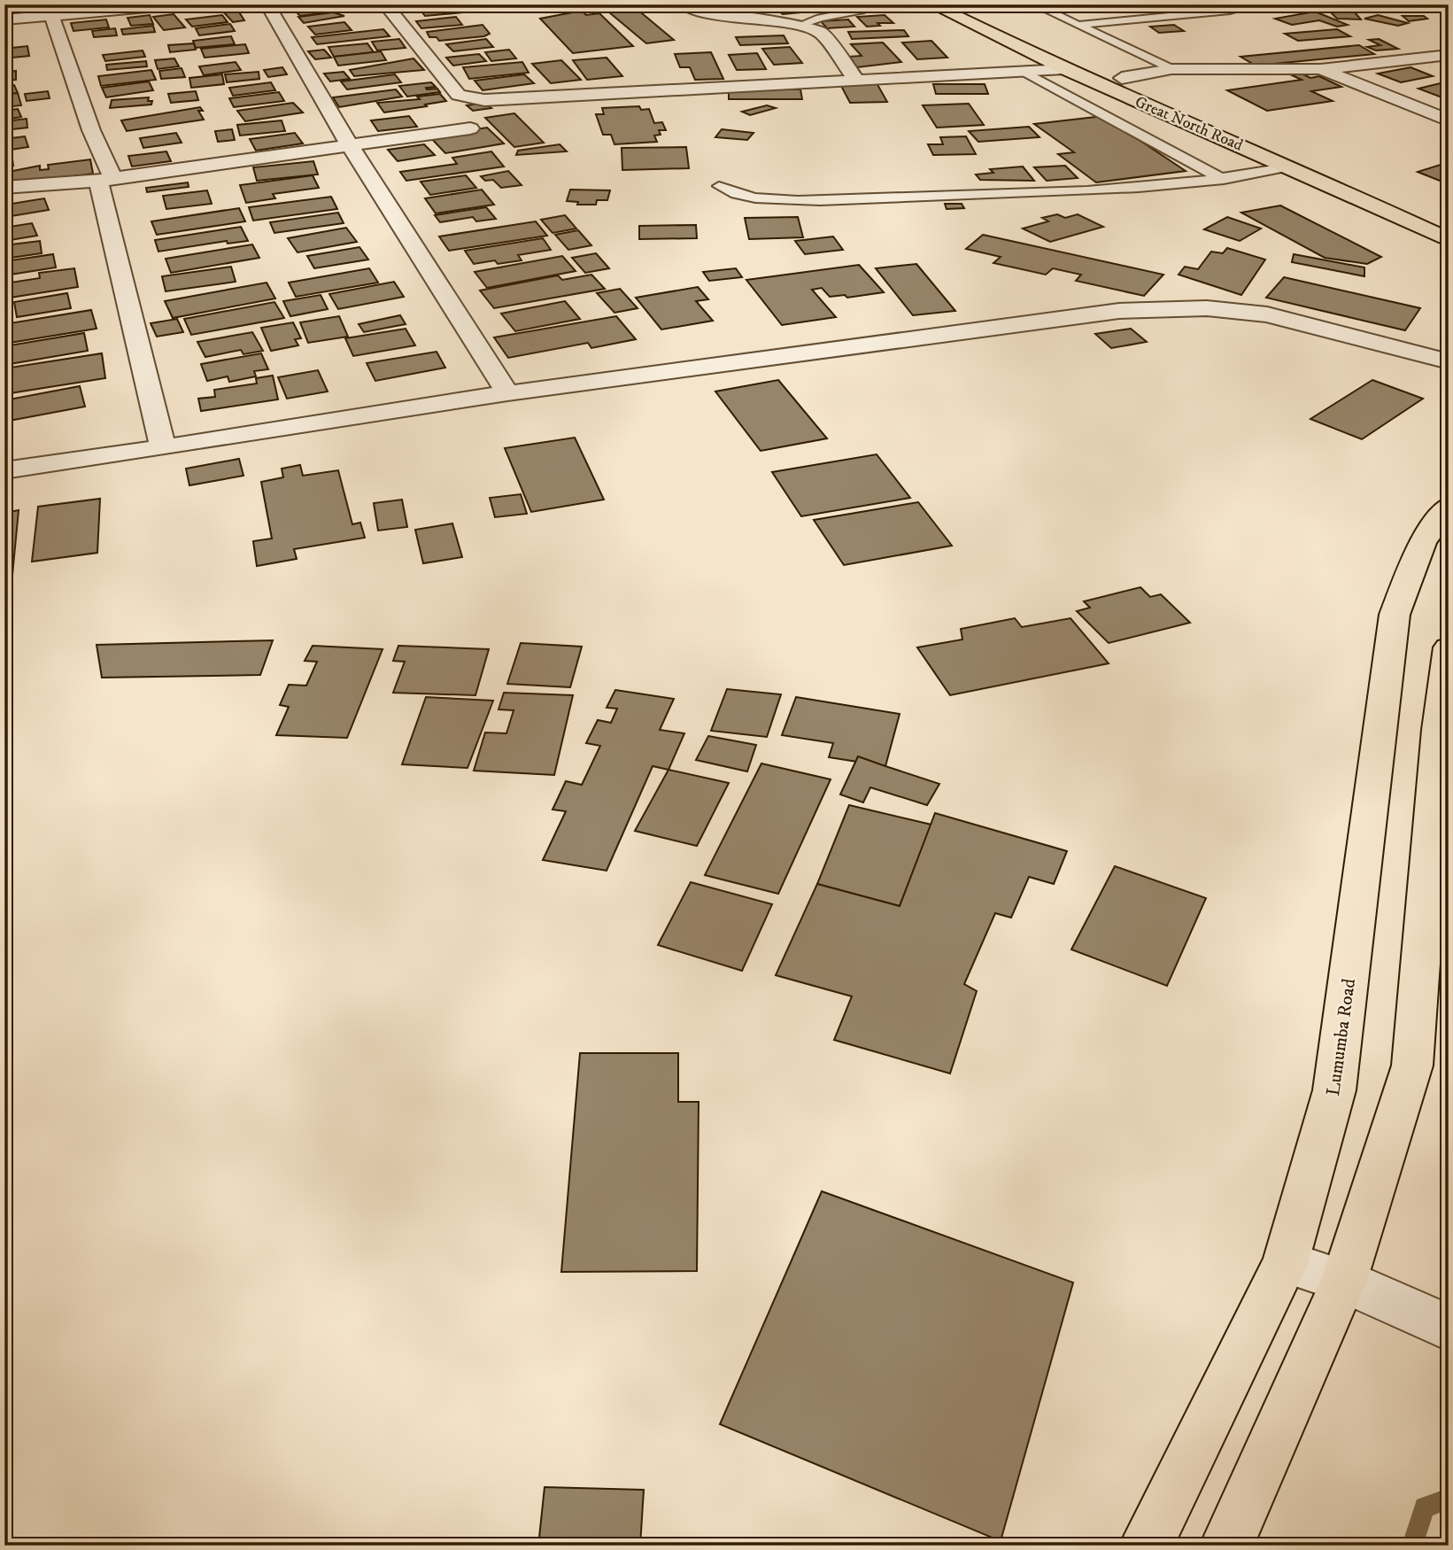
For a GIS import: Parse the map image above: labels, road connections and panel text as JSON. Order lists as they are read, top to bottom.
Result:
{
  "streets": {
    "main road": ["Great North Road", "Lumumba Road"]
  }
}
